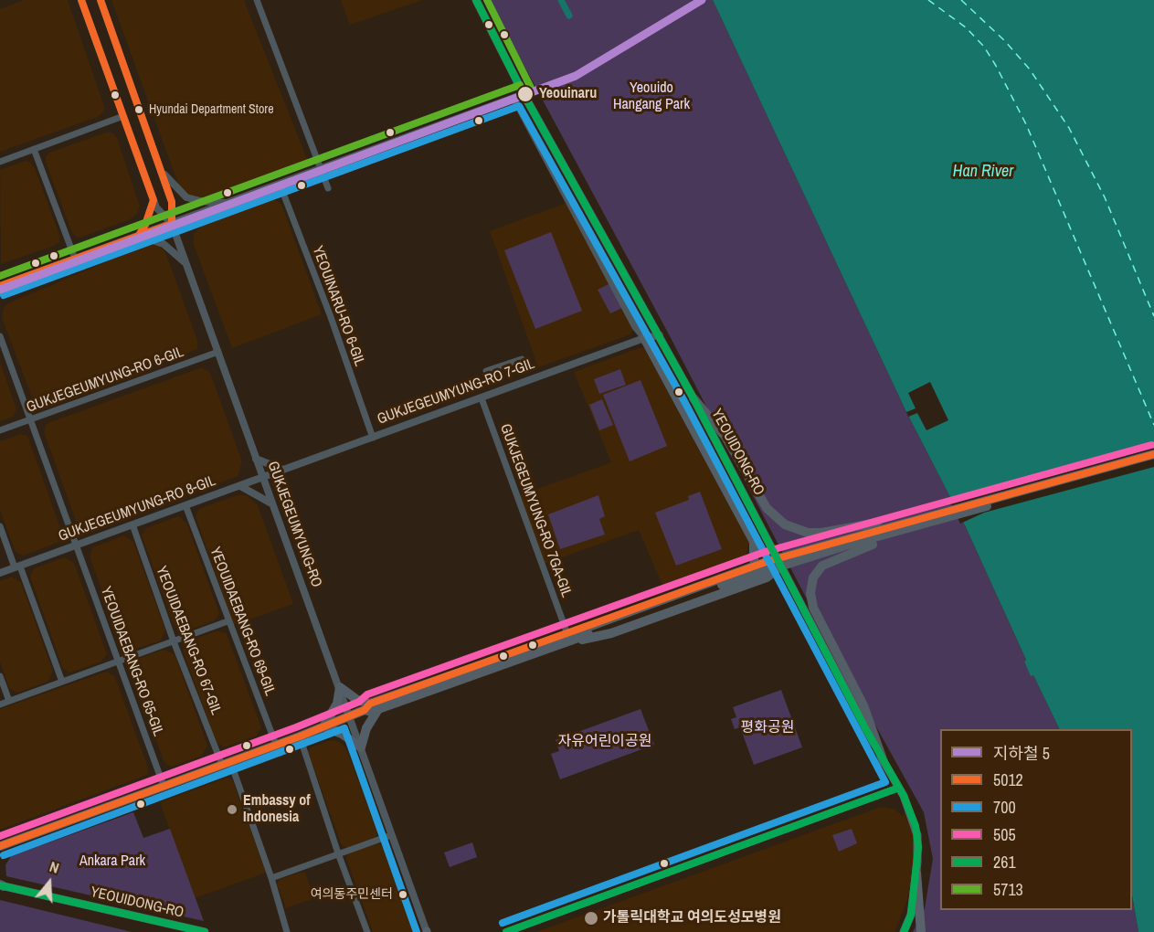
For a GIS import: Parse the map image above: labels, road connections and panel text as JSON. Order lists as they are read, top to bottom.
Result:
{
  "streets": {
    "main road": ["YEOUIDONG-RO"],
    "street": [
      "YEOUINARU-RO 6-GIL",
      "GUKJEGEUMYUNG-RO 6-GIL",
      "GUKJEGEUMYUNG-RO 7-GIL",
      "GUKJEGEUMYUNG-RO 8-GIL",
      "GUKJEGEUMYUNG-RO 7GA-GIL",
      "GUKJEGEUMYUNG-RO",
      "YEOUIDAEBANG-RO 69-GIL",
      "YEOUIDAEBANG-RO 67-GIL",
      "YEOUIDAEBANG-RO 65-GIL"
    ]
  },
  "crossings": [
    ["YEOUINARU-RO 6-GIL", "GUKJEGEUMYUNG-RO 7-GIL"],
    ["GUKJEGEUMYUNG-RO 6-GIL", "GUKJEGEUMYUNG-RO"],
    ["GUKJEGEUMYUNG-RO 6-GIL", "YEOUIDAEBANG-RO 65-GIL"],
    ["GUKJEGEUMYUNG-RO 7-GIL", "YEOUIDONG-RO"],
    ["GUKJEGEUMYUNG-RO 7-GIL", "GUKJEGEUMYUNG-RO 8-GIL"],
    ["GUKJEGEUMYUNG-RO 7-GIL", "GUKJEGEUMYUNG-RO 7GA-GIL"],
    ["GUKJEGEUMYUNG-RO 7-GIL", "GUKJEGEUMYUNG-RO"],
    ["GUKJEGEUMYUNG-RO 8-GIL", "GUKJEGEUMYUNG-RO"],
    ["GUKJEGEUMYUNG-RO 8-GIL", "YEOUIDAEBANG-RO 69-GIL"],
    ["GUKJEGEUMYUNG-RO 8-GIL", "YEOUIDAEBANG-RO 67-GIL"],
    ["GUKJEGEUMYUNG-RO 8-GIL", "YEOUIDAEBANG-RO 65-GIL"]
  ],
  "water": ["Han River"],
  "parks": [
    "Yeouido Hangang Park",
    "평화공원",
    "자유어린이공원",
    "Ankara Park"
  ],
  "places": [
    "Yeouinaru",
    "Hyundai Department Store",
    "Embassy of Indonesia",
    "여의동주민센터",
    "가톨릭대학교 여의도성모병원"
  ],
  "lines": [
    "metro line 5",
    "transit line 5012",
    "transit line 261",
    "transit line 5713",
    "transit line 700",
    "transit line 505"
  ],
  "legend": [
    "지하철 5",
    "5012",
    "700",
    "505",
    "261",
    "5713"
  ],
  "north": "top"
}
